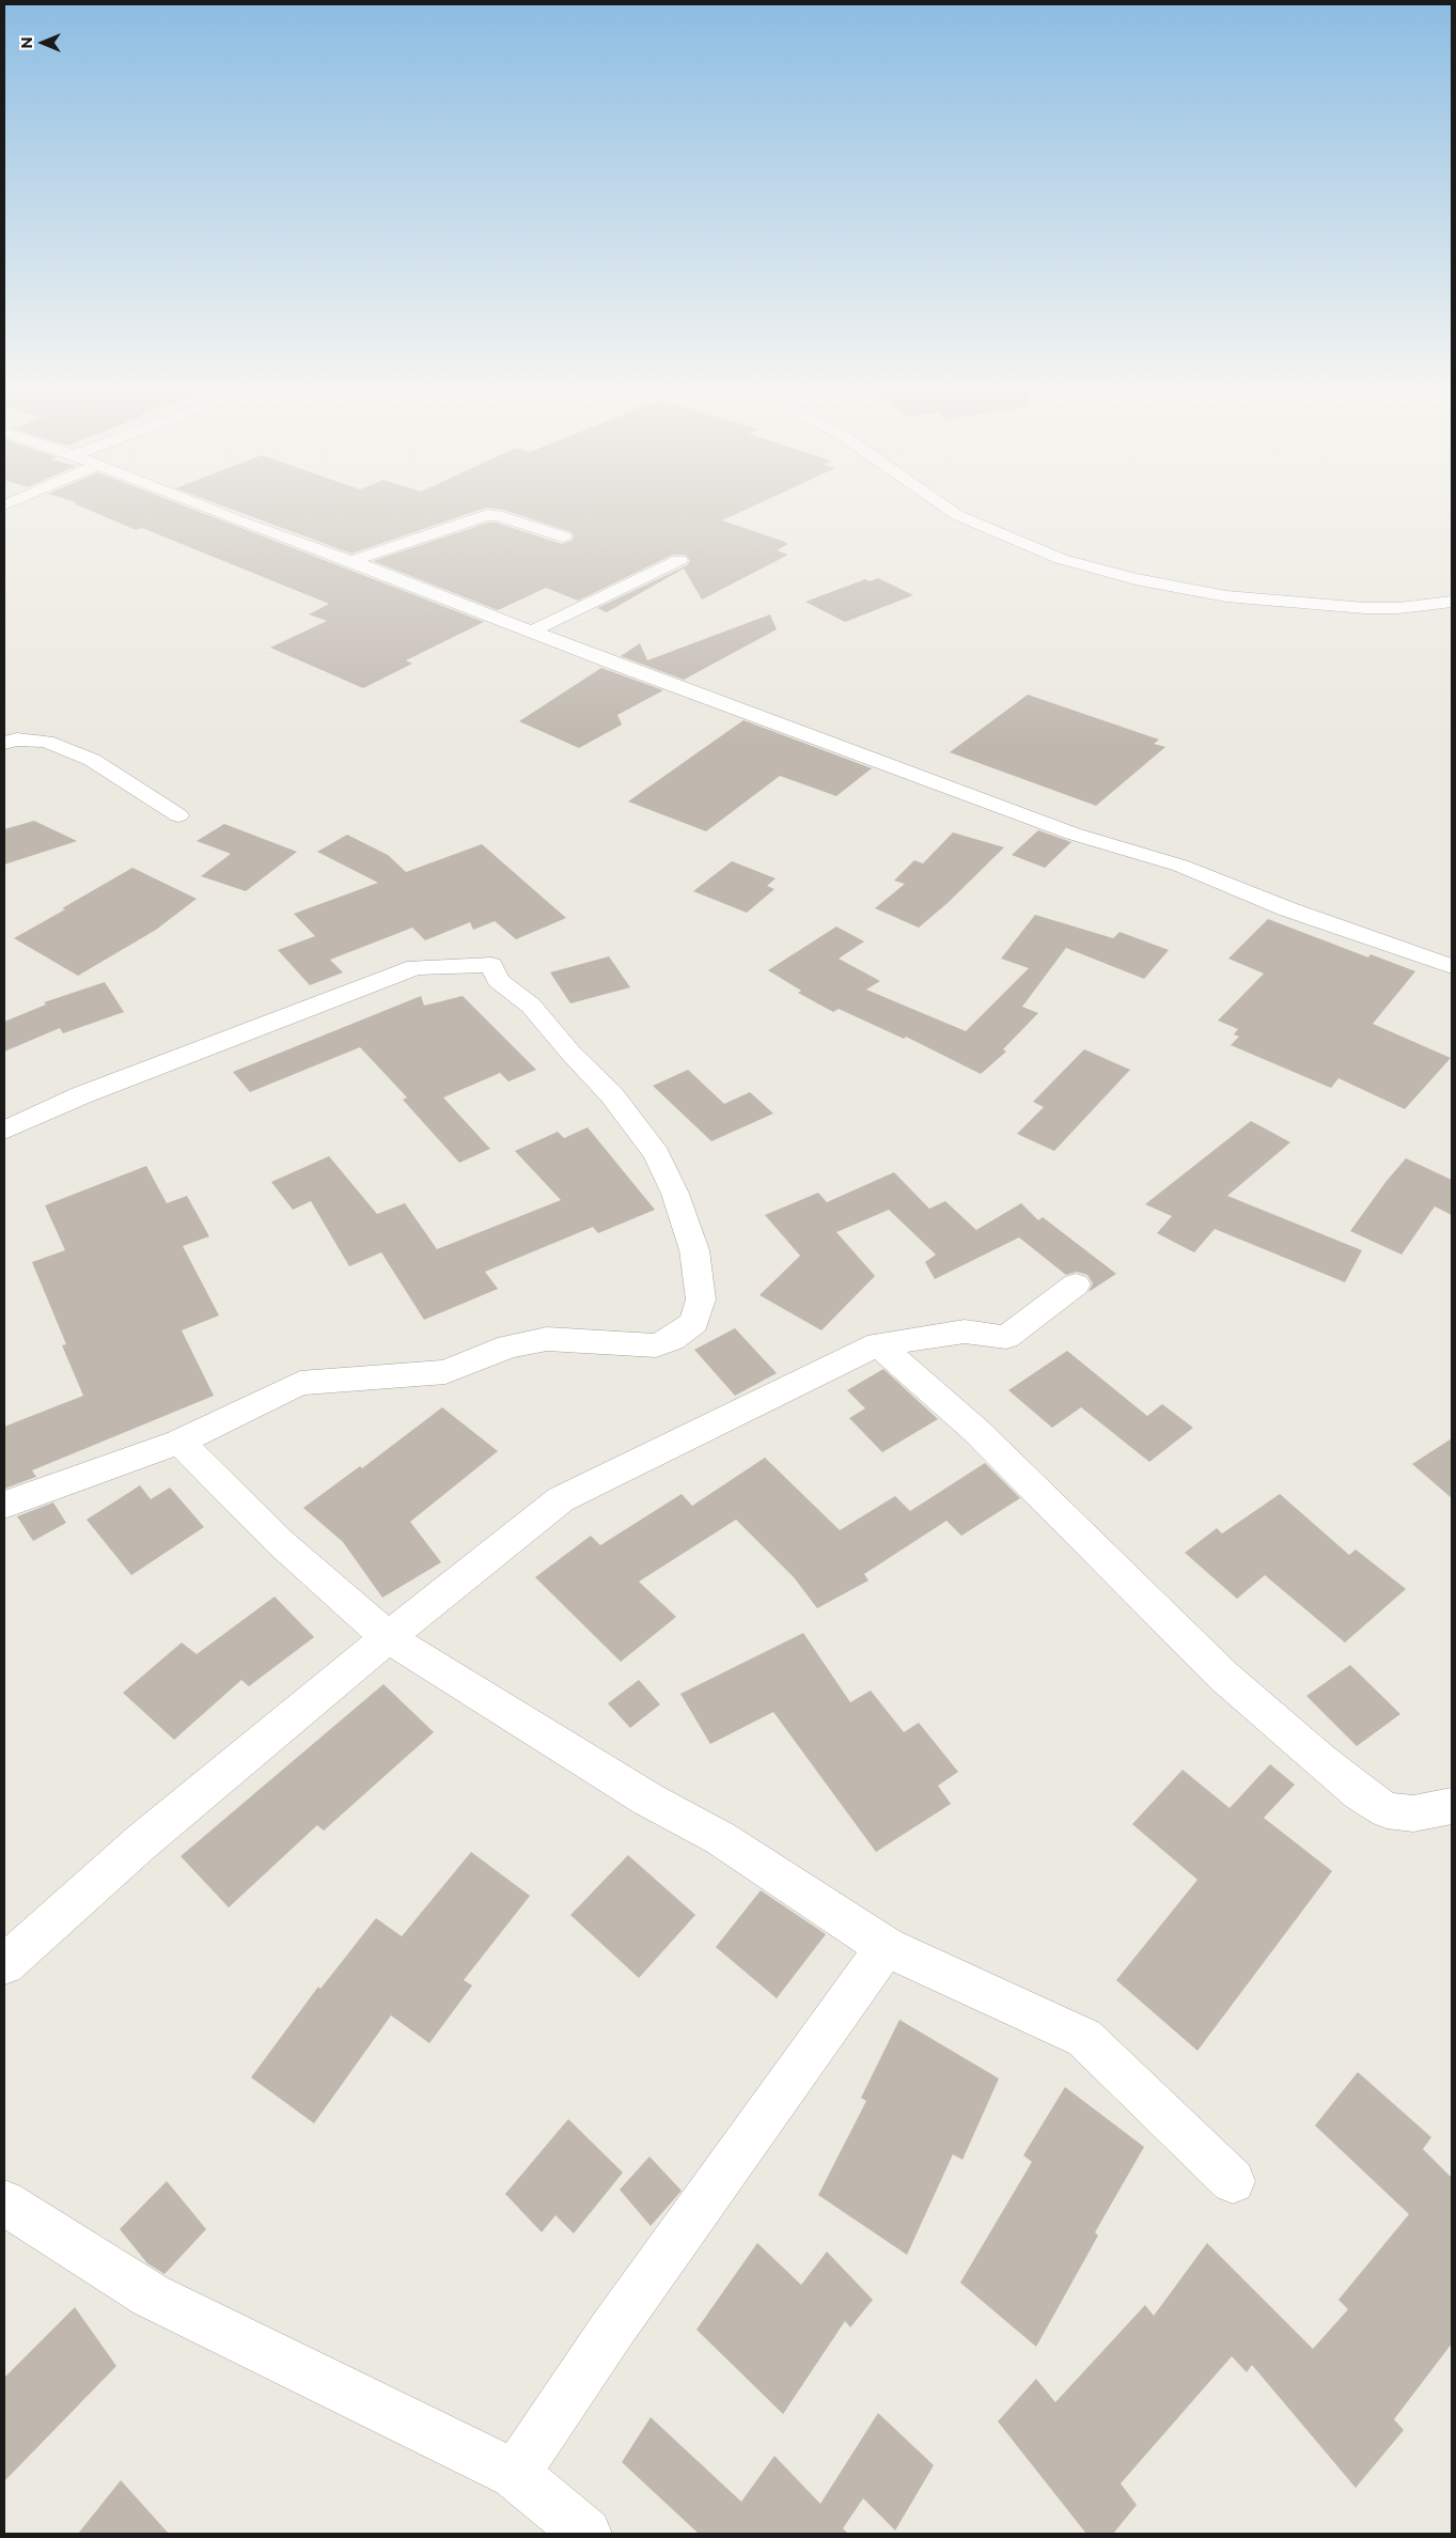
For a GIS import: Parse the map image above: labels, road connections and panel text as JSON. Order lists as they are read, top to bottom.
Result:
{
  "north": "left"
}
